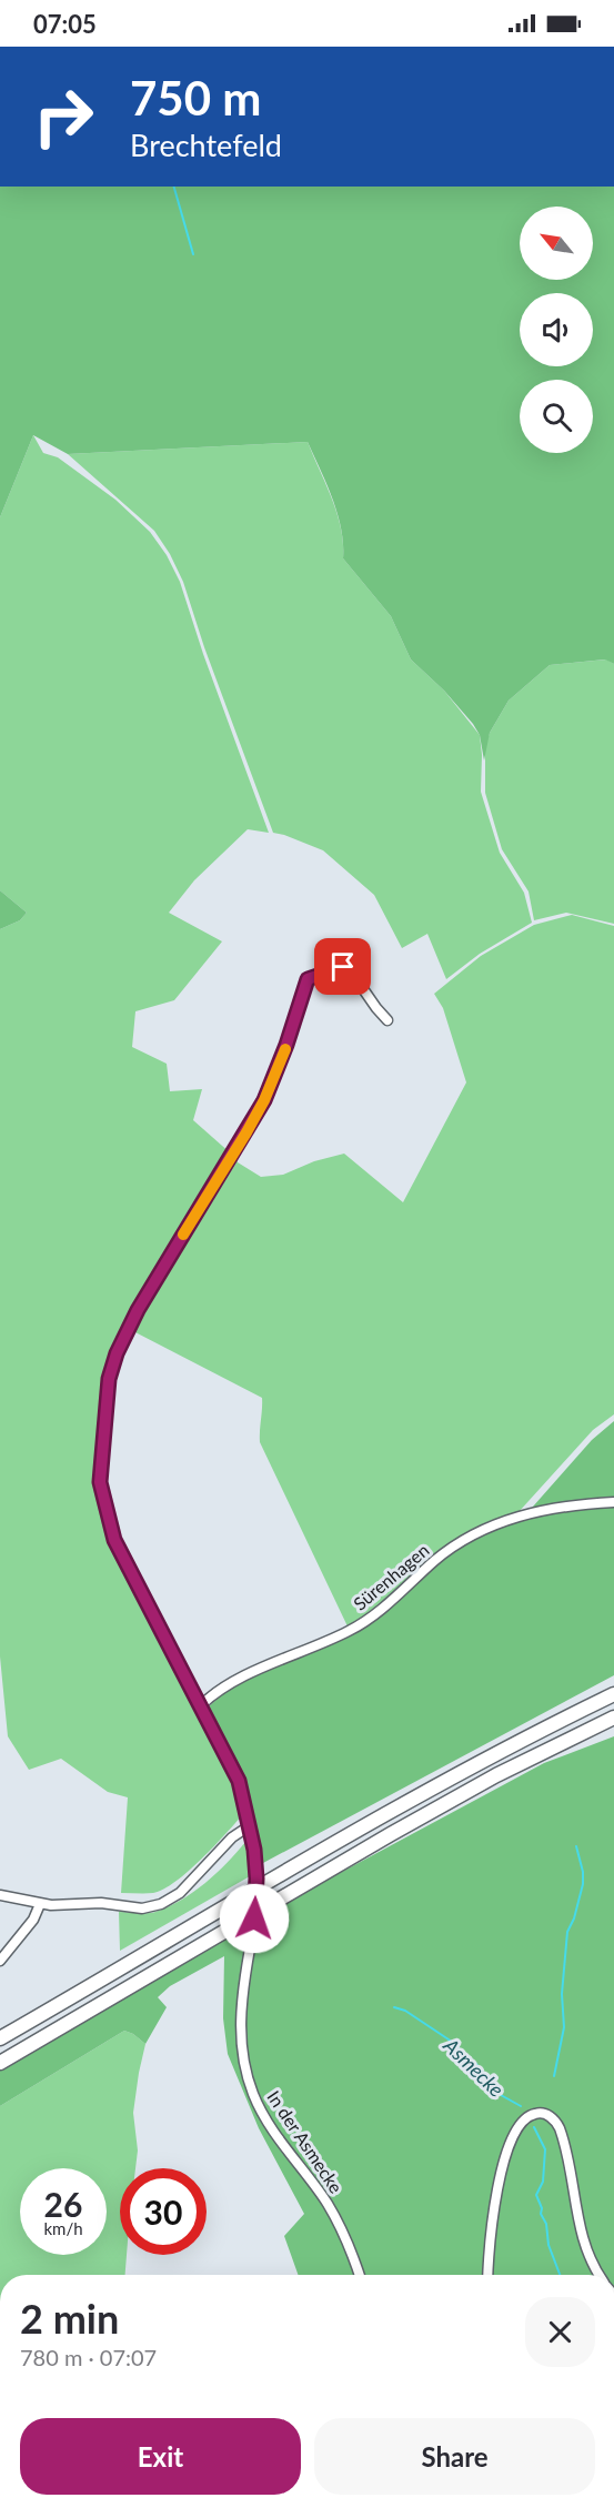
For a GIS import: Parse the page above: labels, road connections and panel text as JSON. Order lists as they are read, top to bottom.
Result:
{
  "streets": {
    "street": ["Sürenhagen", "In der Asmecke"]
  },
  "crossings": [
    ["Sürenhagen", "In der Asmecke"]
  ],
  "water": ["Asmecke"],
  "north": "top left",
  "page": {
    "status": "07:05",
    "turn": ["750 m", "Brechtefeld"],
    "speed": "26 km/h",
    "limit": "30",
    "heading": ["2 min", "780 m · 07:07"],
    "buttons": ["Exit", "Share"]
  }
}
